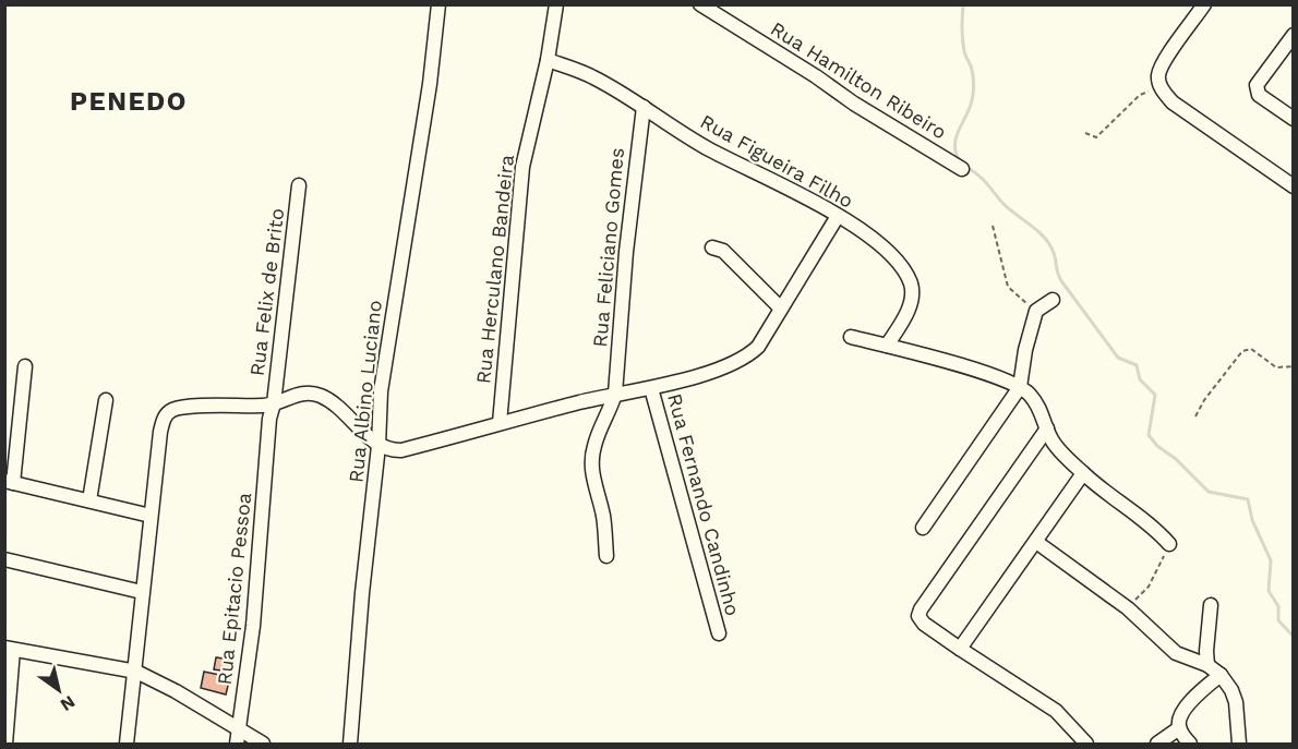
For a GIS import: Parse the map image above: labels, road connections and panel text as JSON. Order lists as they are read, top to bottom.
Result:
{
  "streets": {
    "street": [
      "Rua Hamilton Ribeiro",
      "Rua Figueira Filho",
      "Rua Feliciano Gomes",
      "Rua Herculano Bandeira",
      "Rua Felix de Brito",
      "Rua Albino Luciano",
      "Rua Fernando Candinho",
      "Rua Epitacio Pessoa"
    ]
  },
  "crossings": [
    ["Rua Figueira Filho", "Rua Feliciano Gomes"],
    ["Rua Figueira Filho", "Rua Herculano Bandeira"],
    ["Rua Felix de Brito", "Rua Albino Luciano"],
    ["Rua Felix de Brito", "Rua Epitacio Pessoa"]
  ],
  "districts": ["PENEDO"],
  "north": "bottom right"
}
